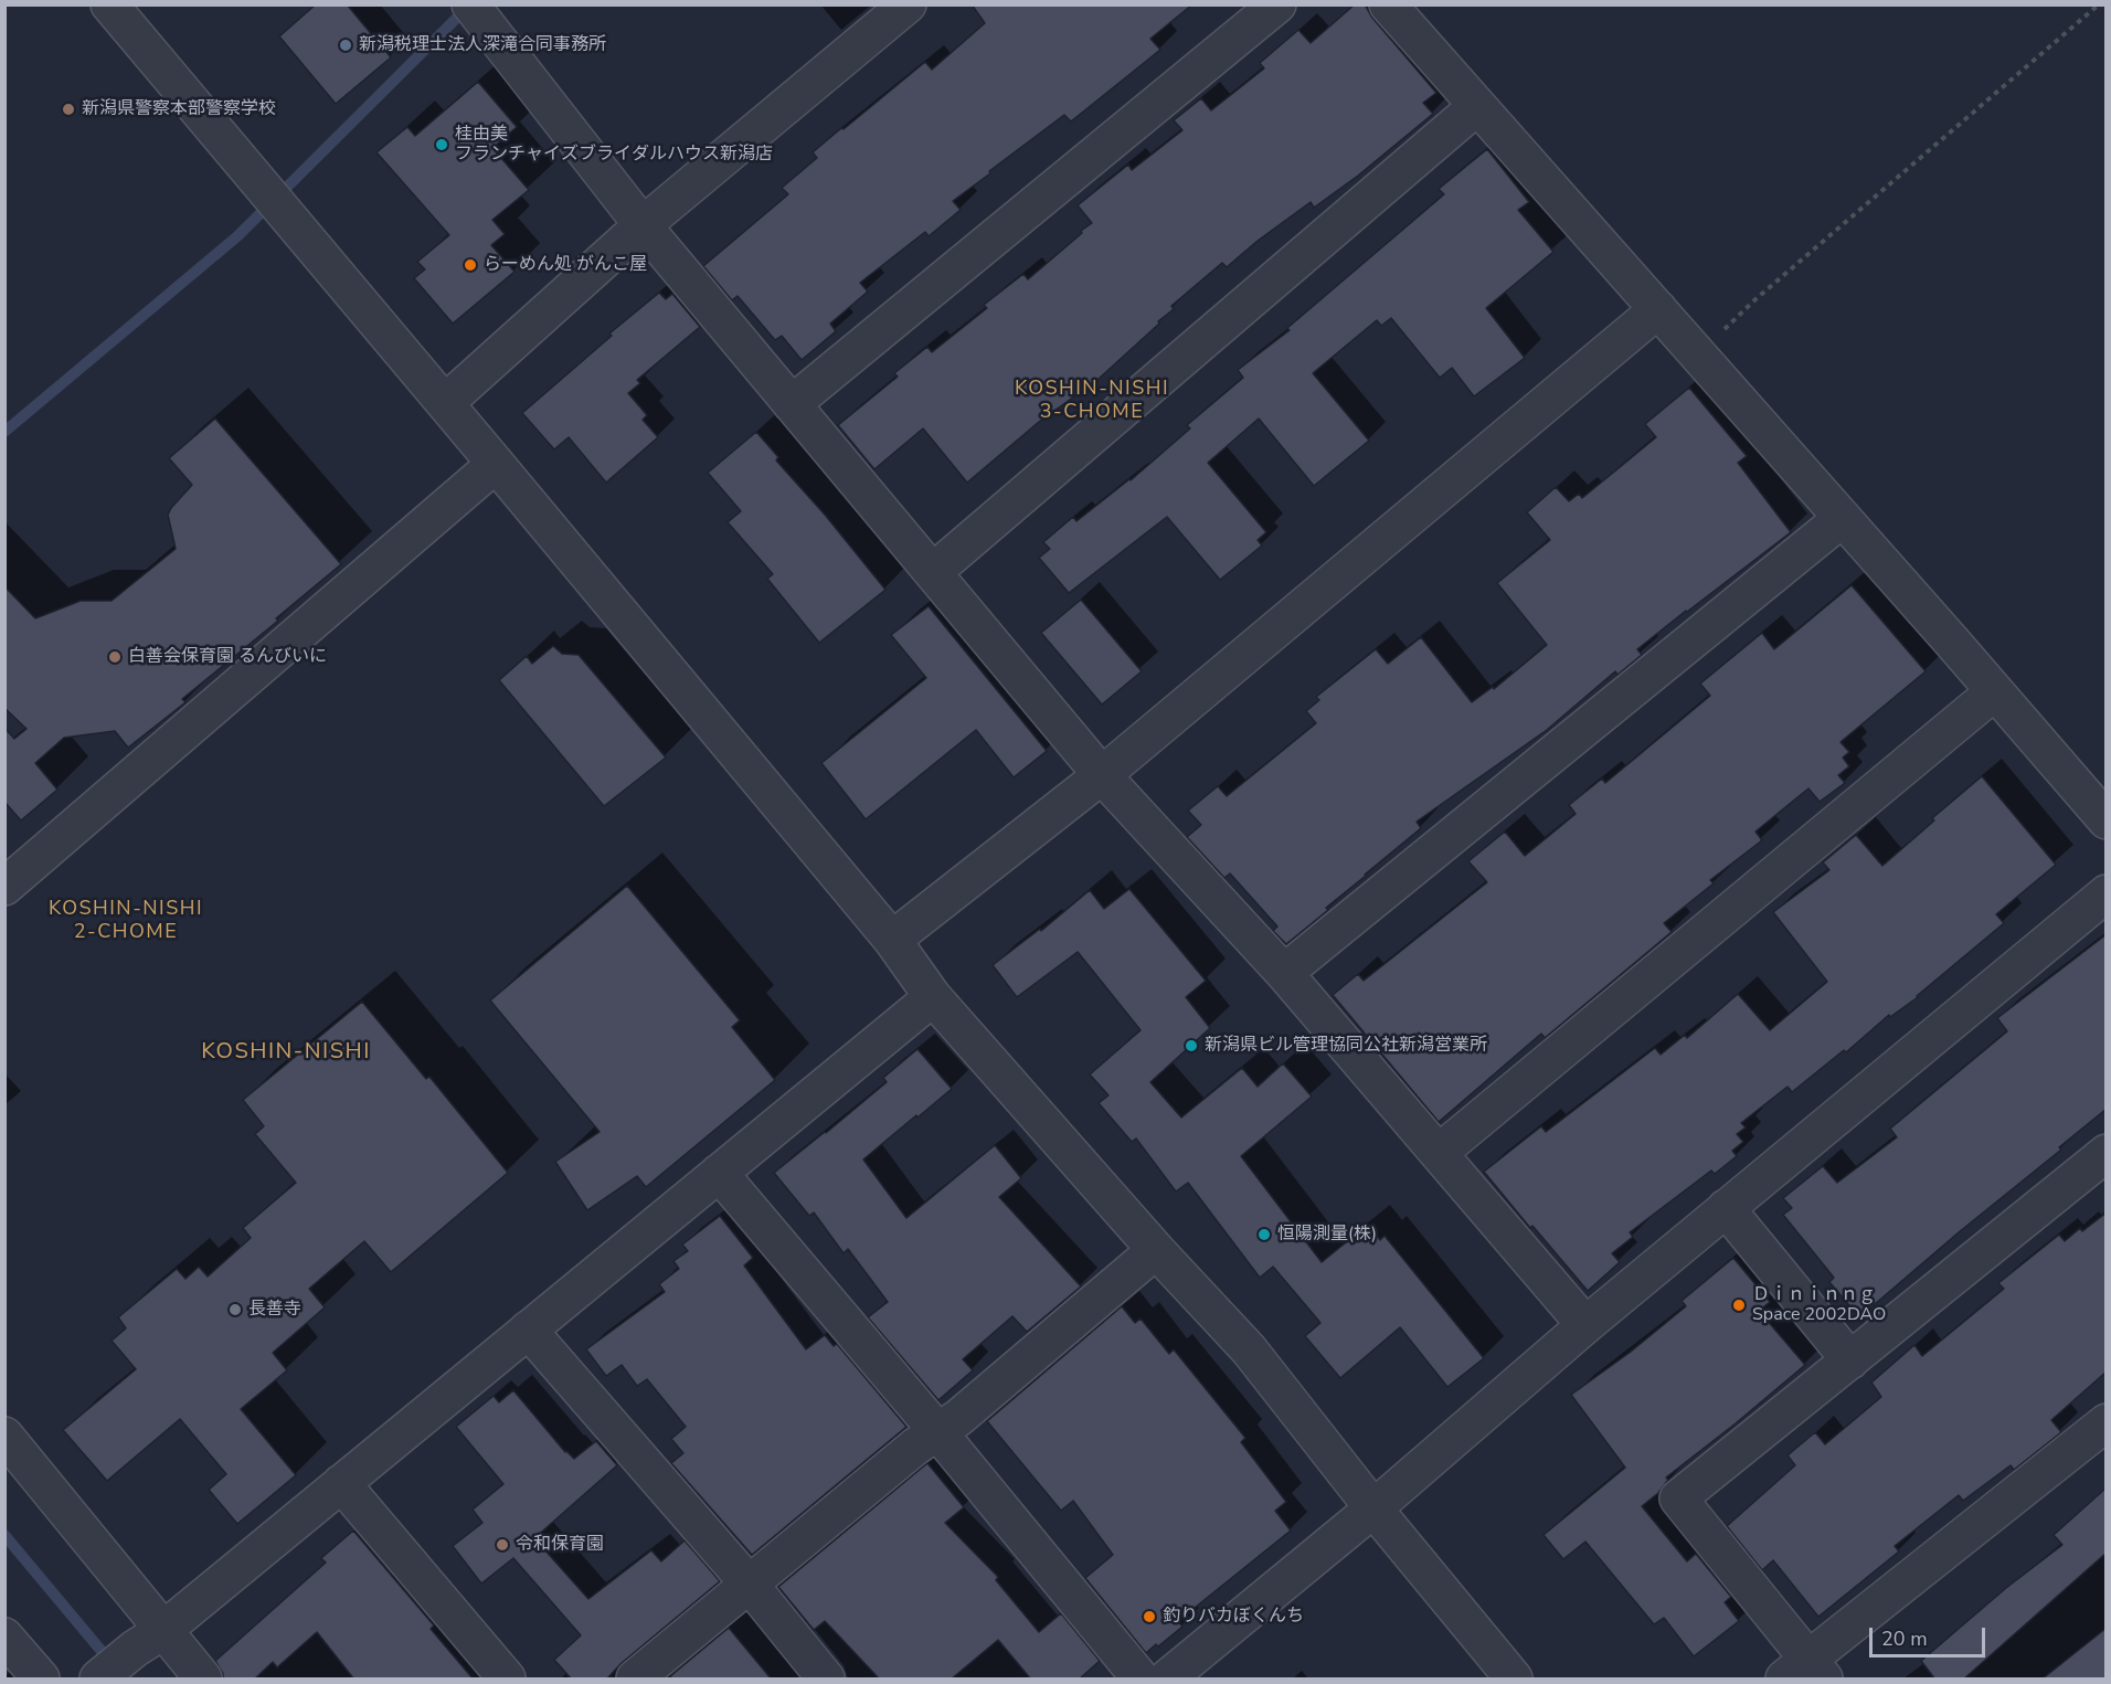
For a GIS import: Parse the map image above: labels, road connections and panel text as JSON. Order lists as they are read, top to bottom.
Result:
{
  "districts": ["KOSHIN-NISHI 3-CHOME", "KOSHIN-NISHI 2-CHOME", "KOSHIN-NISHI"],
  "places": [
    "新潟税理士法人深滝合同事務所",
    "新潟県警察本部警察学校",
    "桂由美 フランチャイズブライダルハウス新潟店",
    "らーめん処 がんこ屋",
    "白善会保育園 るんびいに",
    "新潟県ビル管理協同公社新潟営業所",
    "恒陽測量(株)",
    "Ｄｉｎｉｎｎｇ Space 2002DAO",
    "長善寺",
    "令和保育園",
    "釣りバカぼくんち"
  ],
  "scale_bar": "20 m"
}
